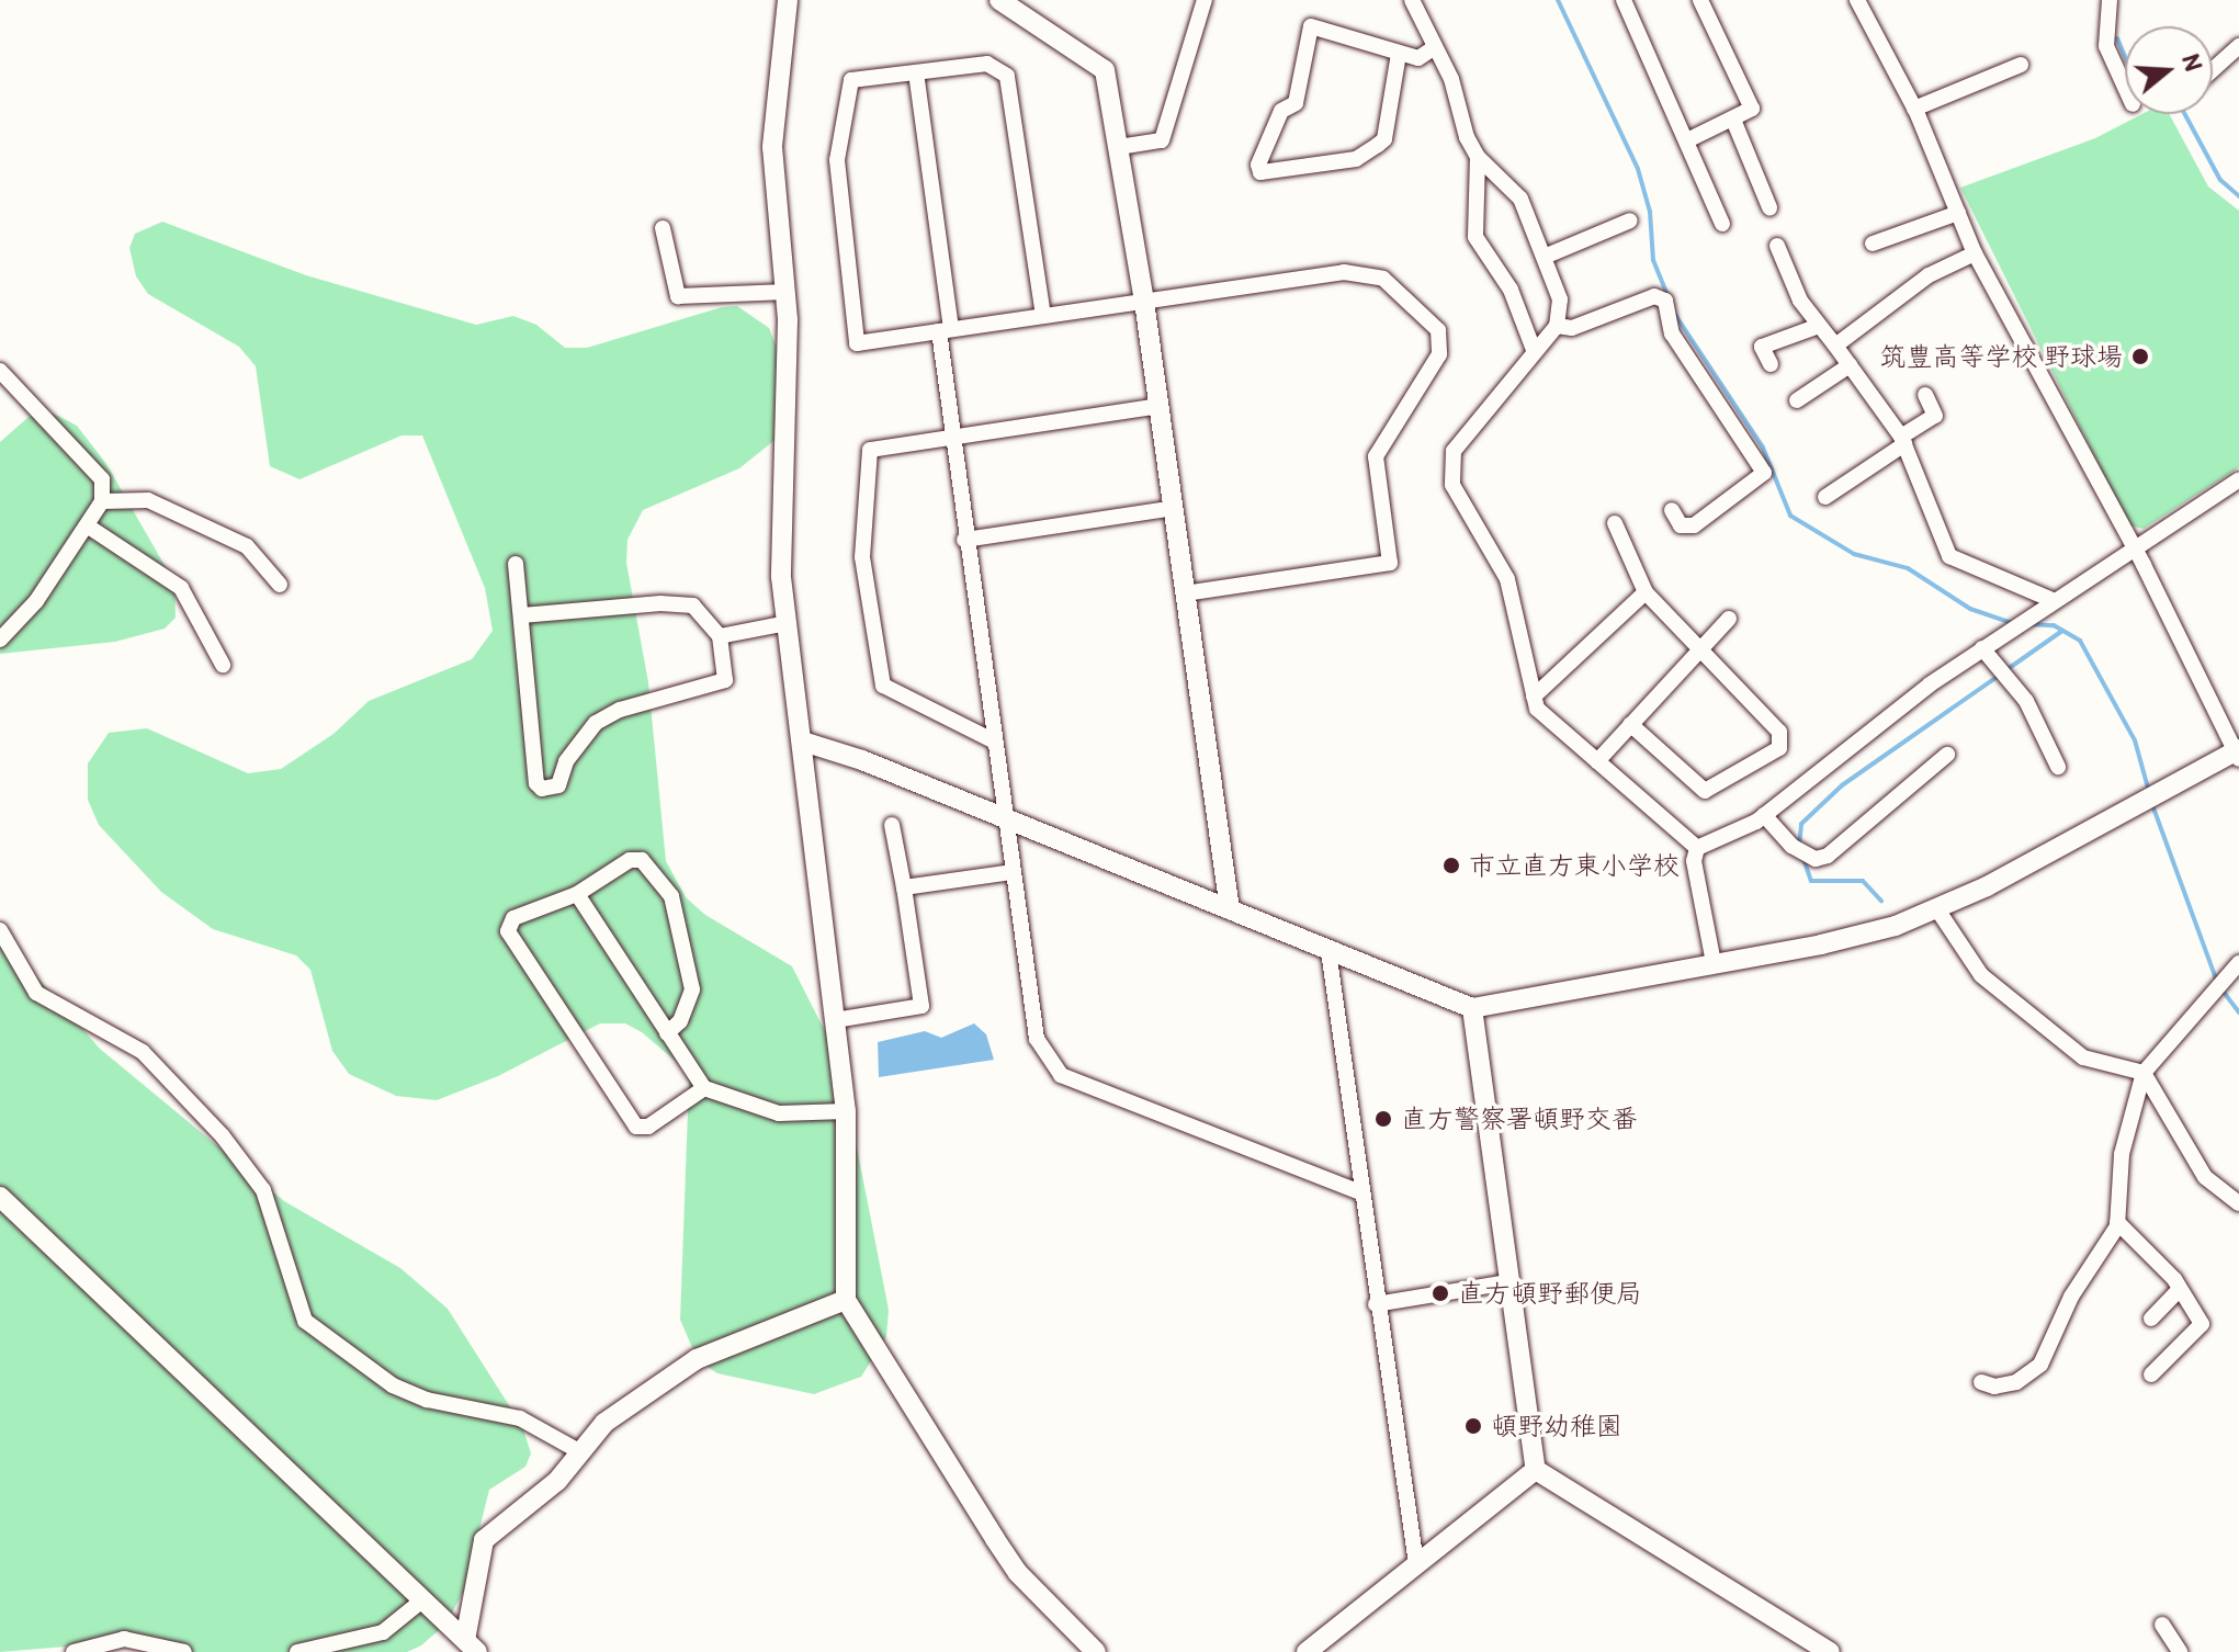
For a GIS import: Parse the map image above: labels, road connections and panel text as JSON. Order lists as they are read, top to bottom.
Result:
{
  "places": [
    "筑豊高等学校 野球場",
    "市立直方東小学校",
    "直方警察署頓野交番",
    "直方頓野郵便局",
    "頓野幼稚園"
  ],
  "north": "right"
}
